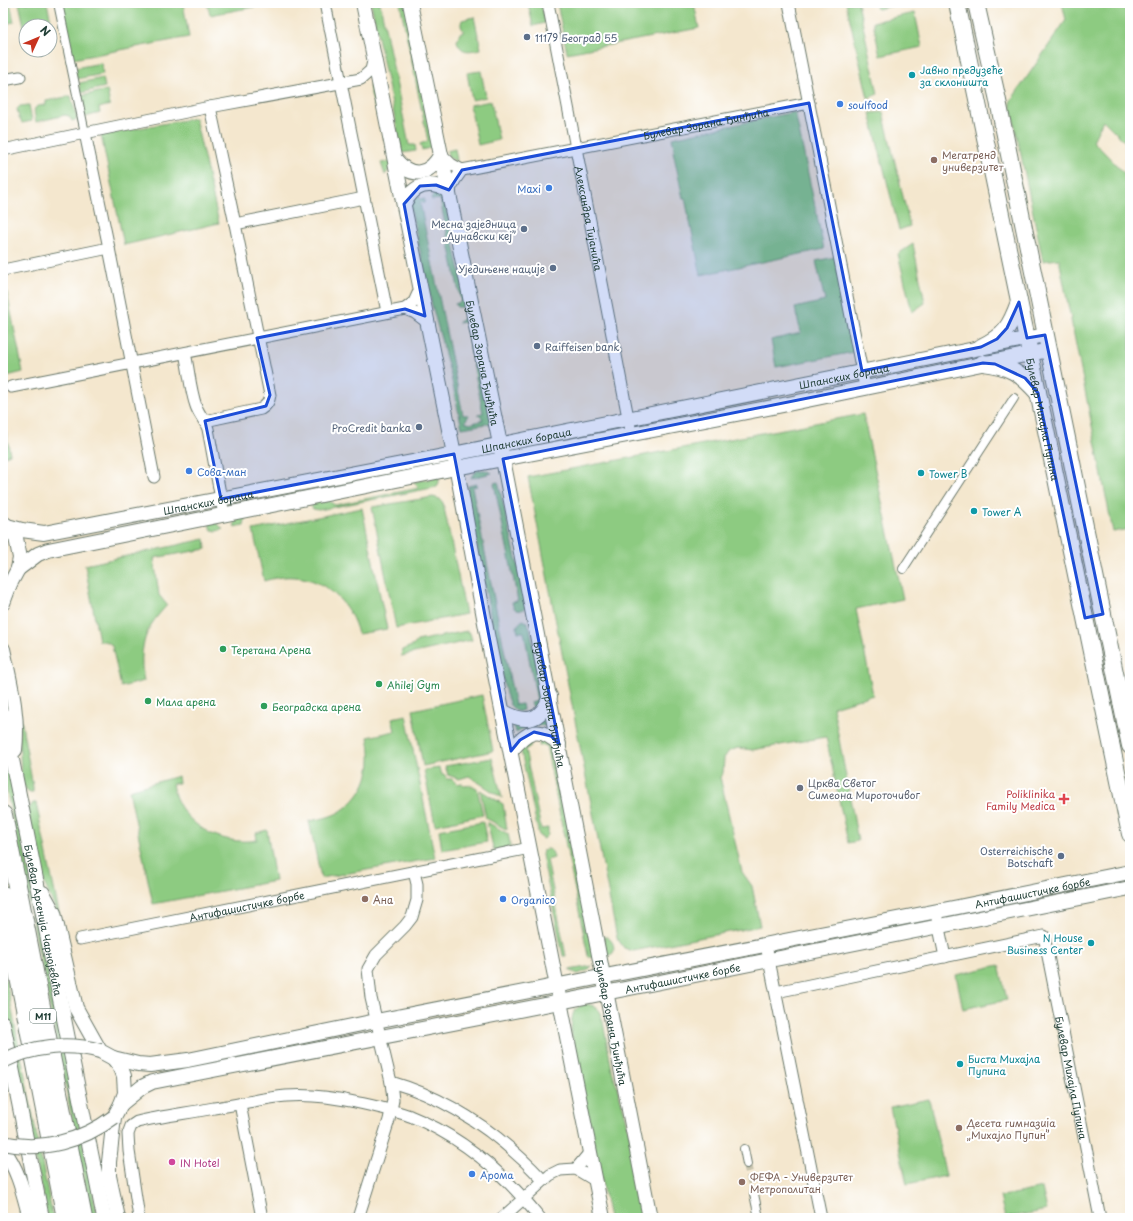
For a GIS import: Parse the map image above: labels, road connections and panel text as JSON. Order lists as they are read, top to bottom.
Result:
{
  "streets": {
    "highway": ["Булевар Арсенија Чарнојевића", "M11"],
    "main road": ["Булевар Михајла Пупина"],
    "street": [
      "Булевар Зорана Ђинђића",
      "Александра Тијанића",
      "Шпанских бораца",
      "Антифашистичке борбе"
    ]
  },
  "crossings": [
    ["Булевар Зорана Ђинђића", "Александра Тијанића"],
    ["Булевар Зорана Ђинђића", "Шпанских бораца"],
    ["Булевар Зорана Ђинђића", "Антифашистичке борбе"],
    ["Александра Тијанића", "Шпанских бораца"],
    ["Шпанских бораца", "Булевар Михајла Пупина"]
  ],
  "places": {
    "other": [
      "11179 Београд 55",
      "Јавно предузеће за склоништа",
      "soulfood",
      "Мегатренд универзитет",
      "Maxi",
      "Месна заједница „Дунавски кеј”",
      "Уједињене нације",
      "Raiffeisen bank",
      "ProCredit banka",
      "Сова-ман",
      "Tower B",
      "Tower A",
      "Теретана Арена",
      "Ahilej Gym",
      "Мала арена",
      "Београдска арена",
      "Црква Светог Симеона Мироточивог",
      "Osterreichische Botschaft",
      "Ана",
      "Organico",
      "N House Business Center",
      "Биста Михајла Пупина",
      "Десета гимназија „Михајло Пупин”",
      "IN Hotel",
      "Арома",
      "ФЕФА - Универзитет Метрополитан"
    ],
    "health": ["Poliklinika Family Medica"]
  },
  "north": "top right"
}
